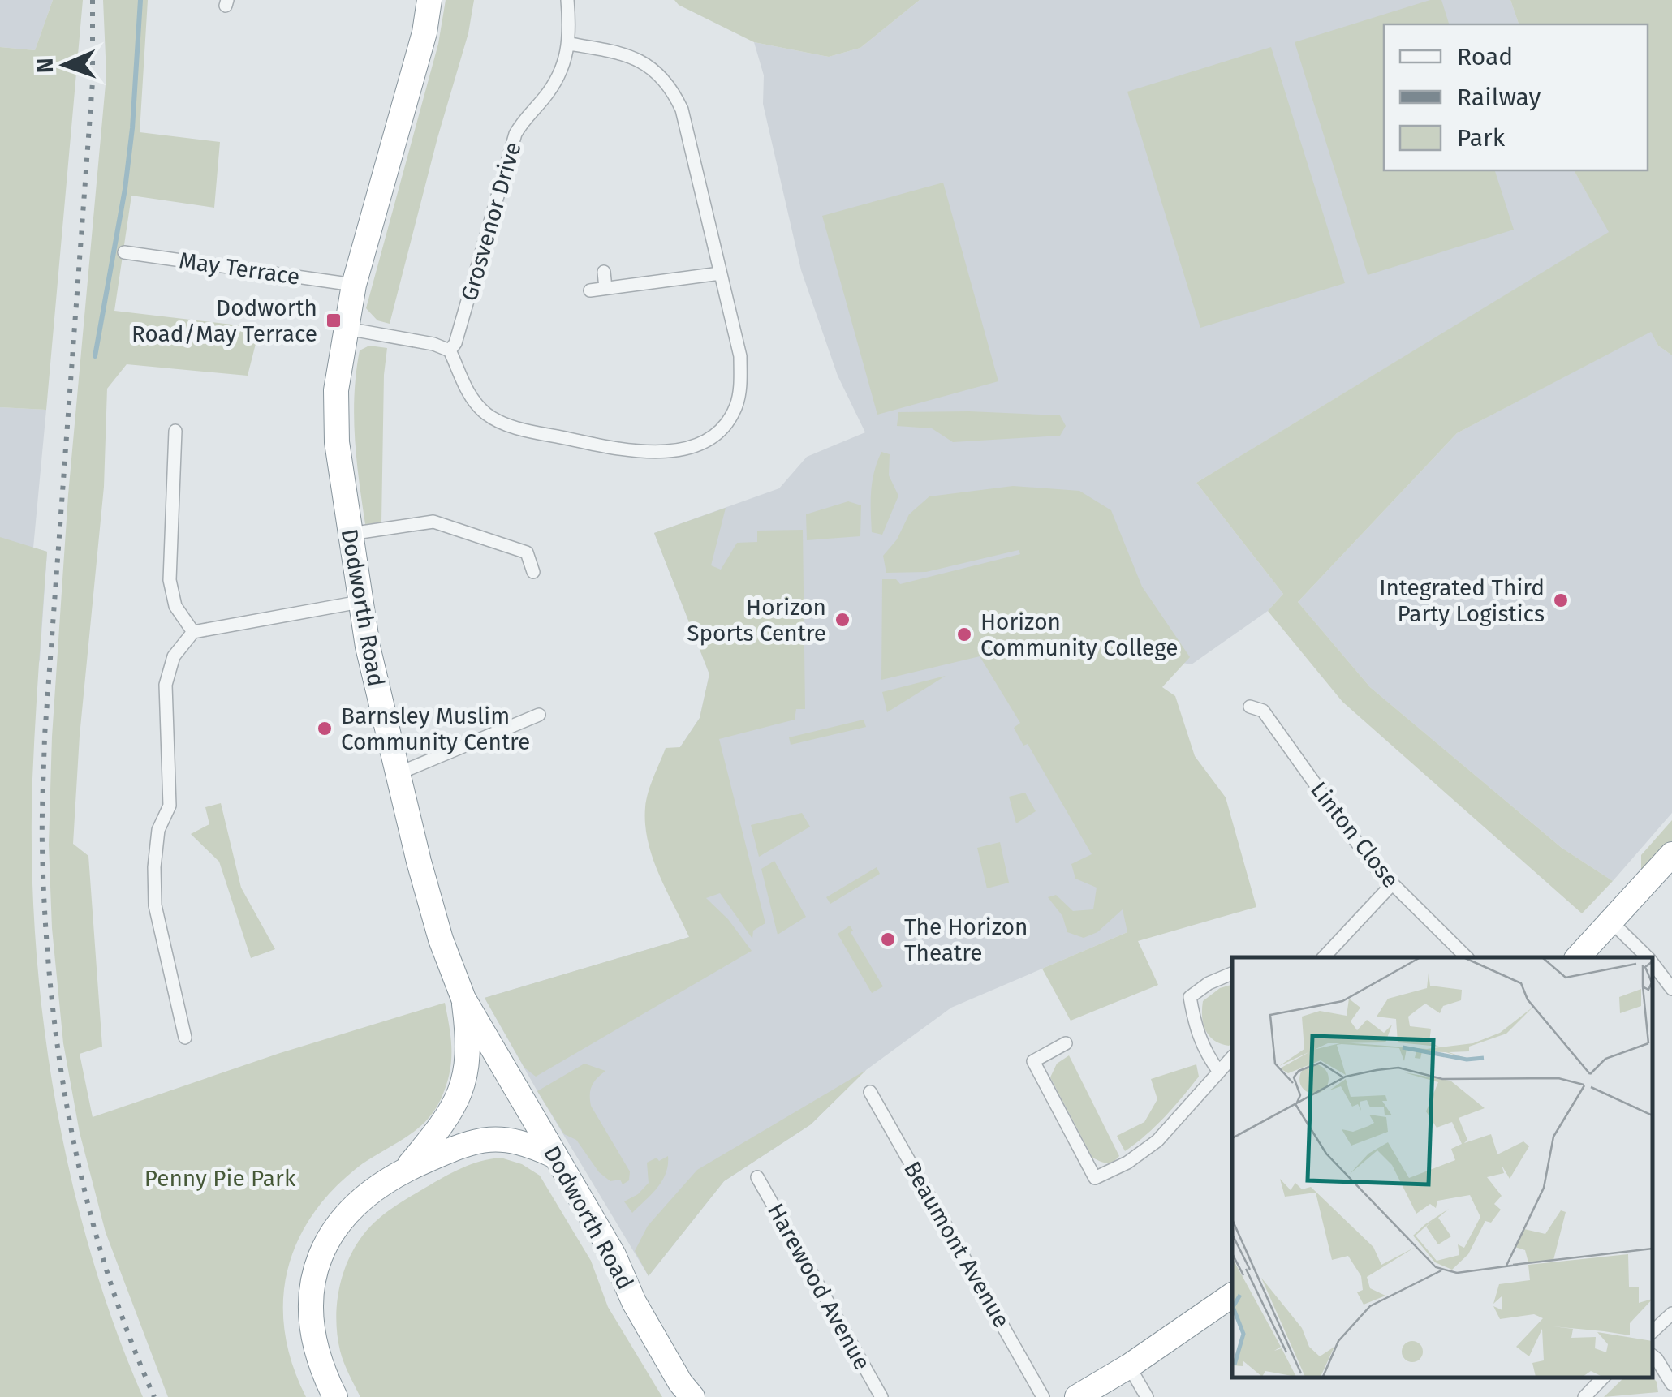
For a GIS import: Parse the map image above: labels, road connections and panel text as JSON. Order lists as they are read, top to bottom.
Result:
{
  "streets": {
    "highway": ["Dodworth Road"],
    "street": [
      "Grosvenor Drive",
      "May Terrace",
      "Linton Close",
      "Beaumont Avenue",
      "Harewood Avenue"
    ]
  },
  "crossings": [
    ["May Terrace", "Dodworth Road"]
  ],
  "parks": ["Penny Pie Park"],
  "places": {
    "transit": ["Dodworth Road/May Terrace"],
    "other": [
      "Integrated Third Party Logistics",
      "Horizon Sports Centre",
      "Horizon Community College",
      "Barnsley Muslim Community Centre",
      "The Horizon Theatre"
    ]
  },
  "legend": ["Road", "Railway", "Park"],
  "north": "left"
}
